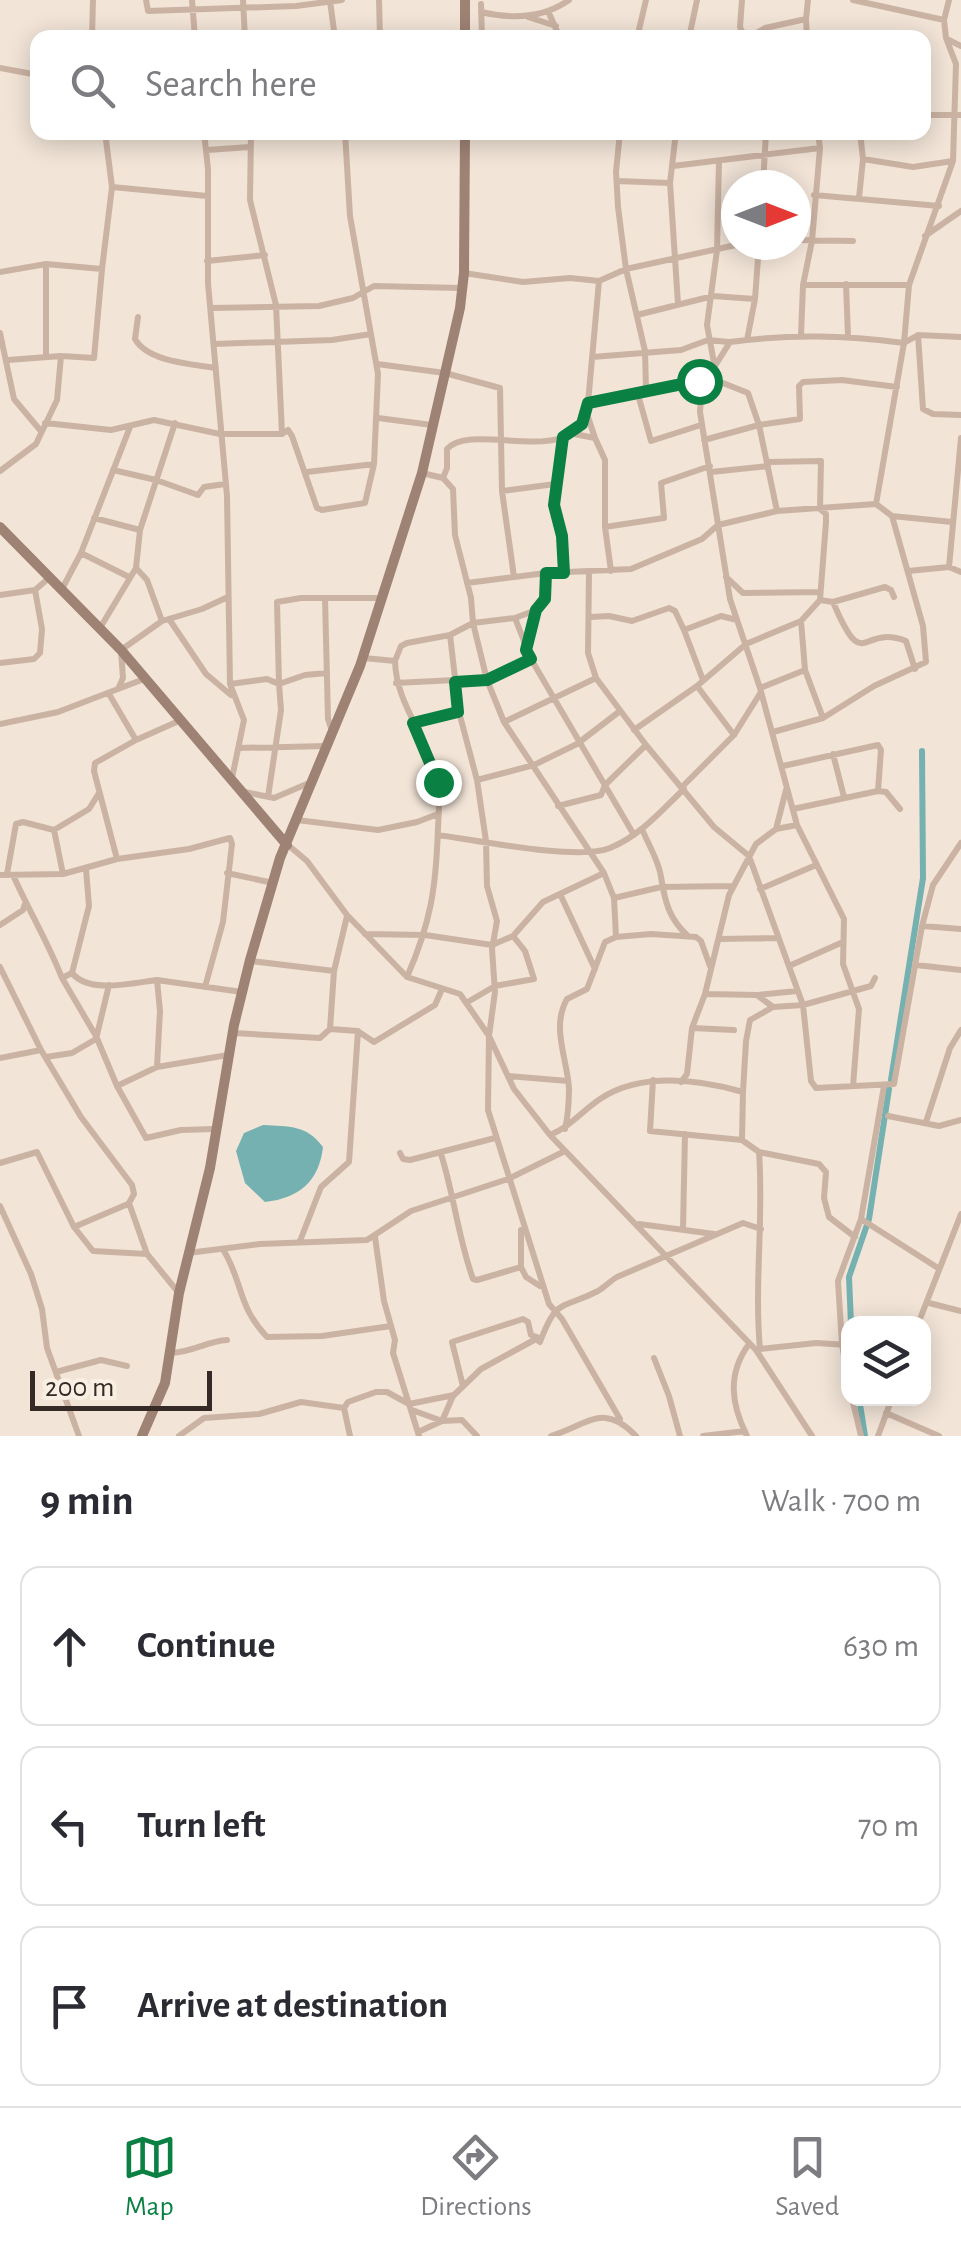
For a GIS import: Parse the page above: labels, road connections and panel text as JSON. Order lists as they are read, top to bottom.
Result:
{
  "scale_bar": "200 m",
  "north": "right",
  "page": {
    "search": "Search here",
    "scale": "200 m",
    "heading": ["9 min", "Walk · 700 m"],
    "list": [
      ["Continue", "630 m"],
      ["Turn left", "70 m"],
      "Arrive at destination"
    ],
    "nav": ["Map", "Directions", "Saved"]
  }
}
